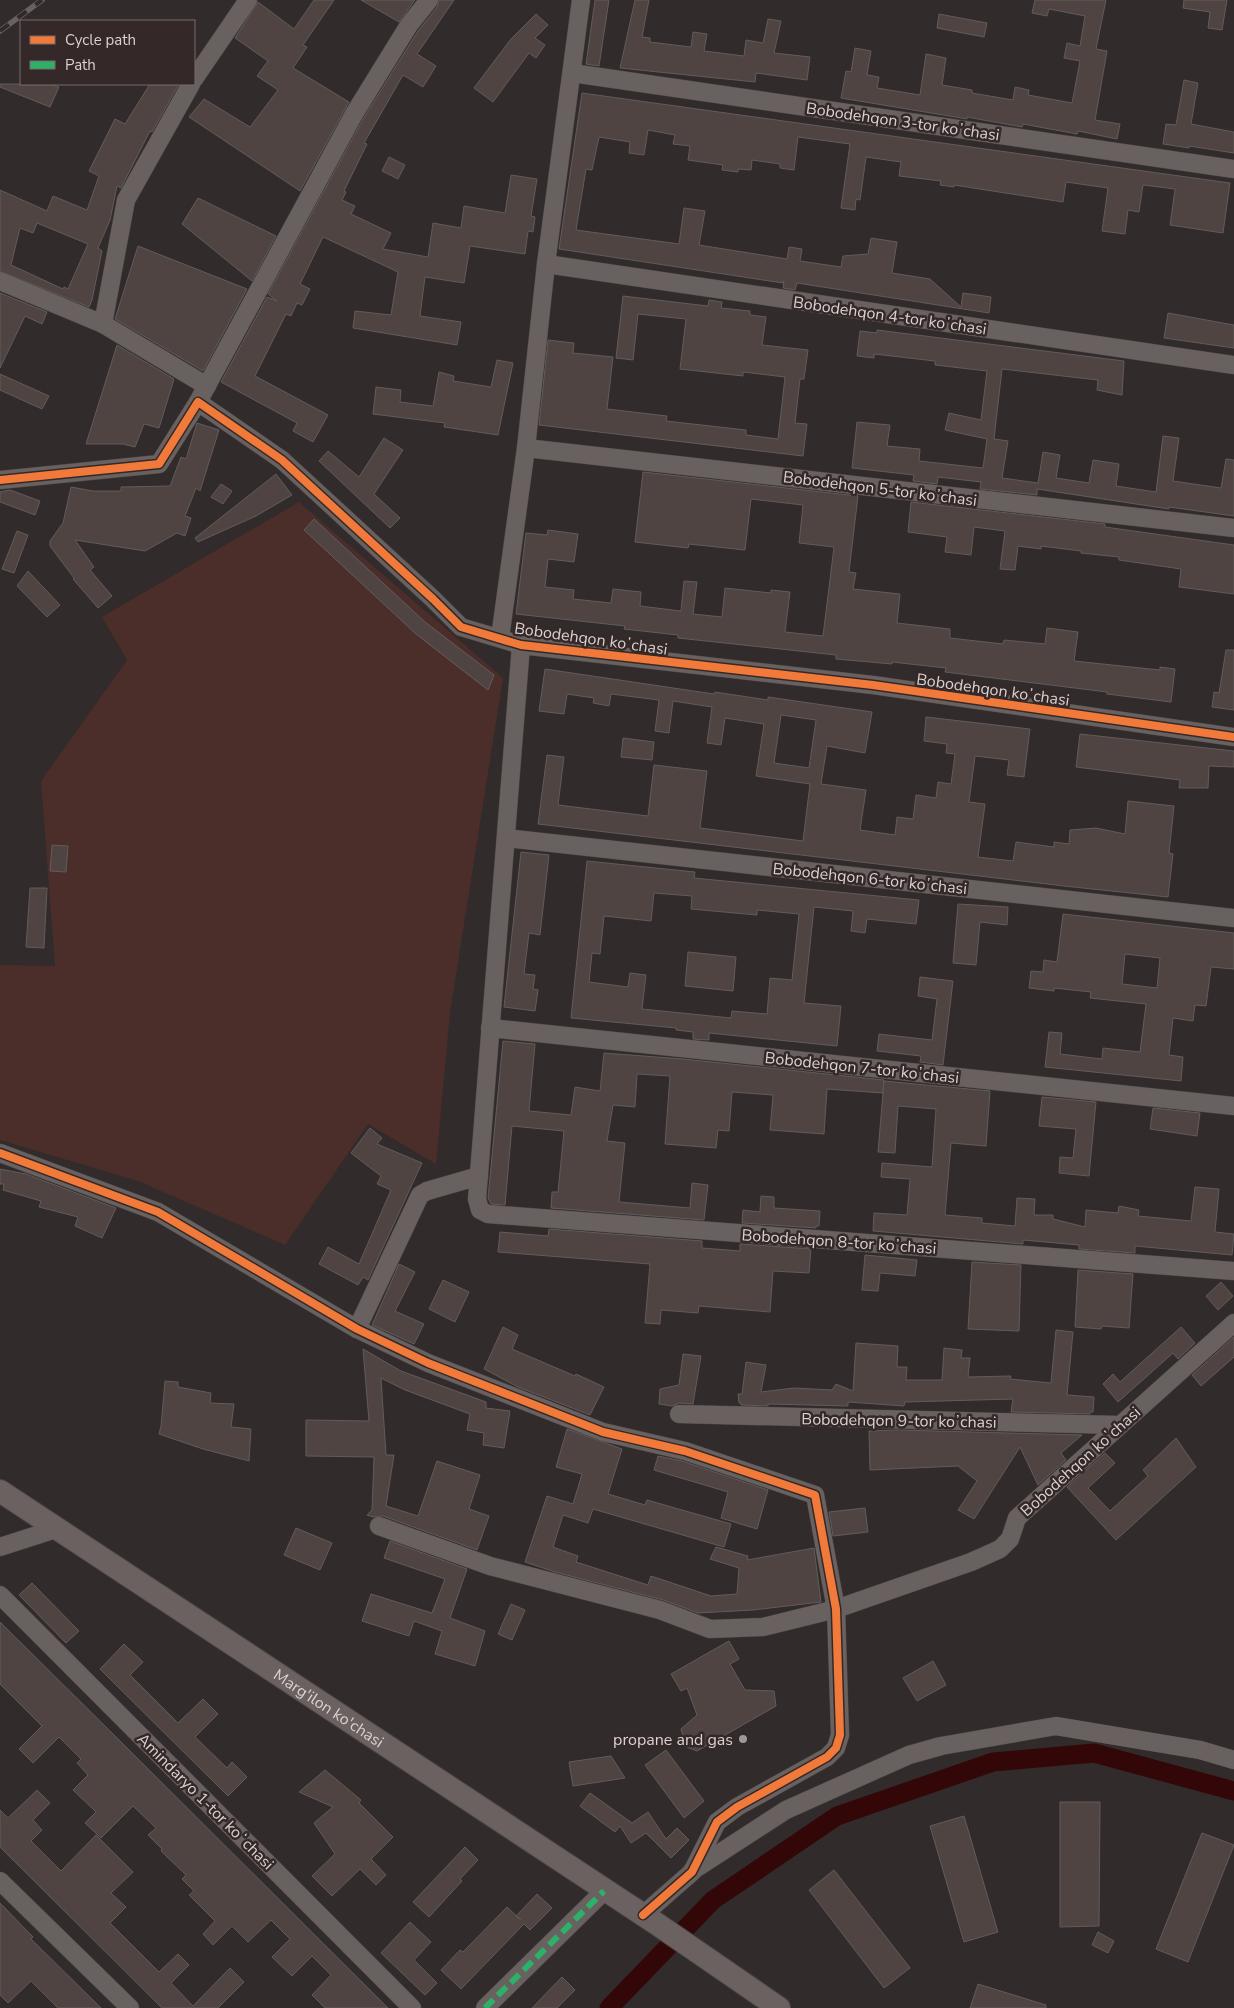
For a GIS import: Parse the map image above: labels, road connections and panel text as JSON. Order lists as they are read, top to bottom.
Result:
{
  "streets": {
    "main road": ["Marg'ilon ko'chasi"],
    "street": [
      "Bobodehqon 3-tor koʼchasi",
      "Bobodehqon 4-tor koʼchasi",
      "Bobodehqon 5-tor koʼchasi",
      "Bobodehqon koʼchasi",
      "Bobodehqon 6-tor koʼchasi",
      "Bobodehqon 7-tor koʼchasi",
      "Bobodehqon 8-tor koʼchasi",
      "Bobodehqon 9-tor koʼchasi",
      "Amindaryo 1-tor koʻchasi"
    ]
  },
  "crossings": [
    ["Bobodehqon koʼchasi", "Bobodehqon 8-tor koʼchasi"],
    ["Bobodehqon koʼchasi", "Bobodehqon 9-tor koʼchasi"],
    ["Bobodehqon 6-tor koʼchasi", "Bobodehqon 8-tor koʼchasi"],
    ["Bobodehqon 7-tor koʼchasi", "Bobodehqon 8-tor koʼchasi"]
  ],
  "places": ["propane and gas"],
  "legend": ["Cycle path", "Path"]
}
